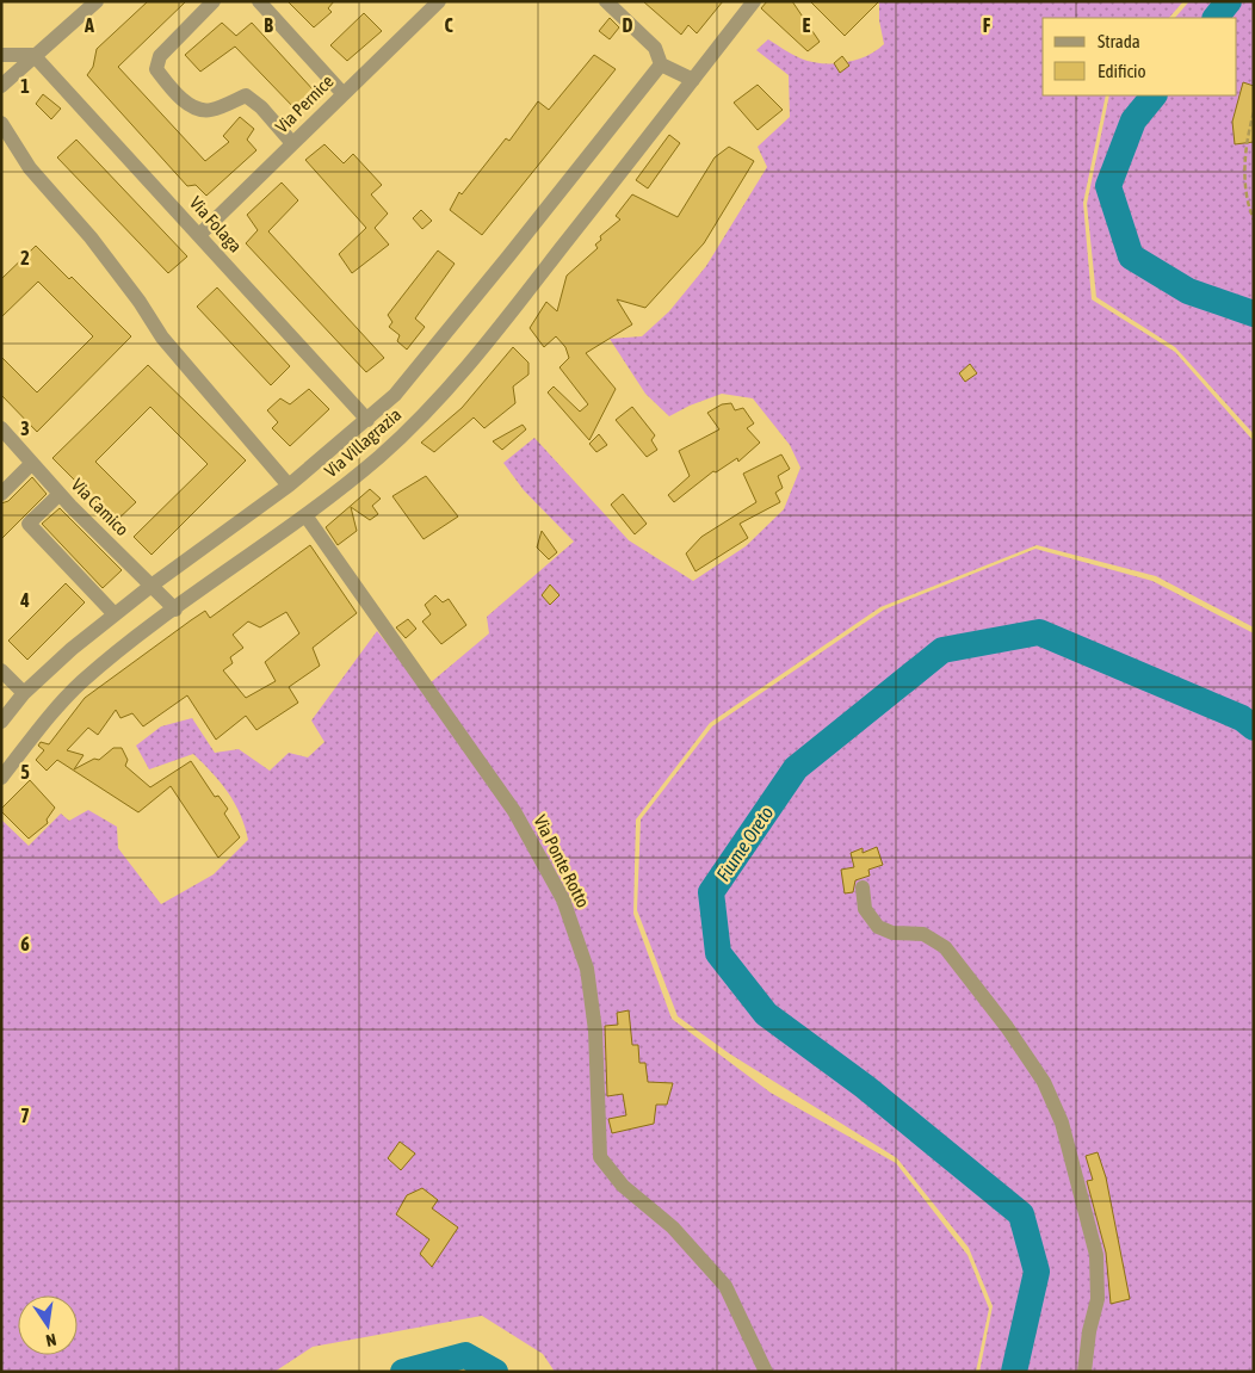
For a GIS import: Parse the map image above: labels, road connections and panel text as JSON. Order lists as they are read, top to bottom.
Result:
{
  "streets": {
    "street": [
      "Via Pernice",
      "Via Folaga",
      "Via Villagrazia",
      "Via Camico",
      "Via Ponte Rotto"
    ]
  },
  "crossings": [
    ["Via Pernice", "Via Folaga"],
    ["Via Folaga", "Via Villagrazia"],
    ["Via Villagrazia", "Via Camico"],
    ["Via Villagrazia", "Via Ponte Rotto"]
  ],
  "water": ["Fiume Oreto"],
  "legend": ["Strada", "Edificio"],
  "north": "bottom",
  "grid": {
    "columns": [
      "A",
      "B",
      "C",
      "D",
      "E",
      "F"
    ],
    "rows": [
      "1",
      "2",
      "3",
      "4",
      "5",
      "6",
      "7"
    ]
  }
}
